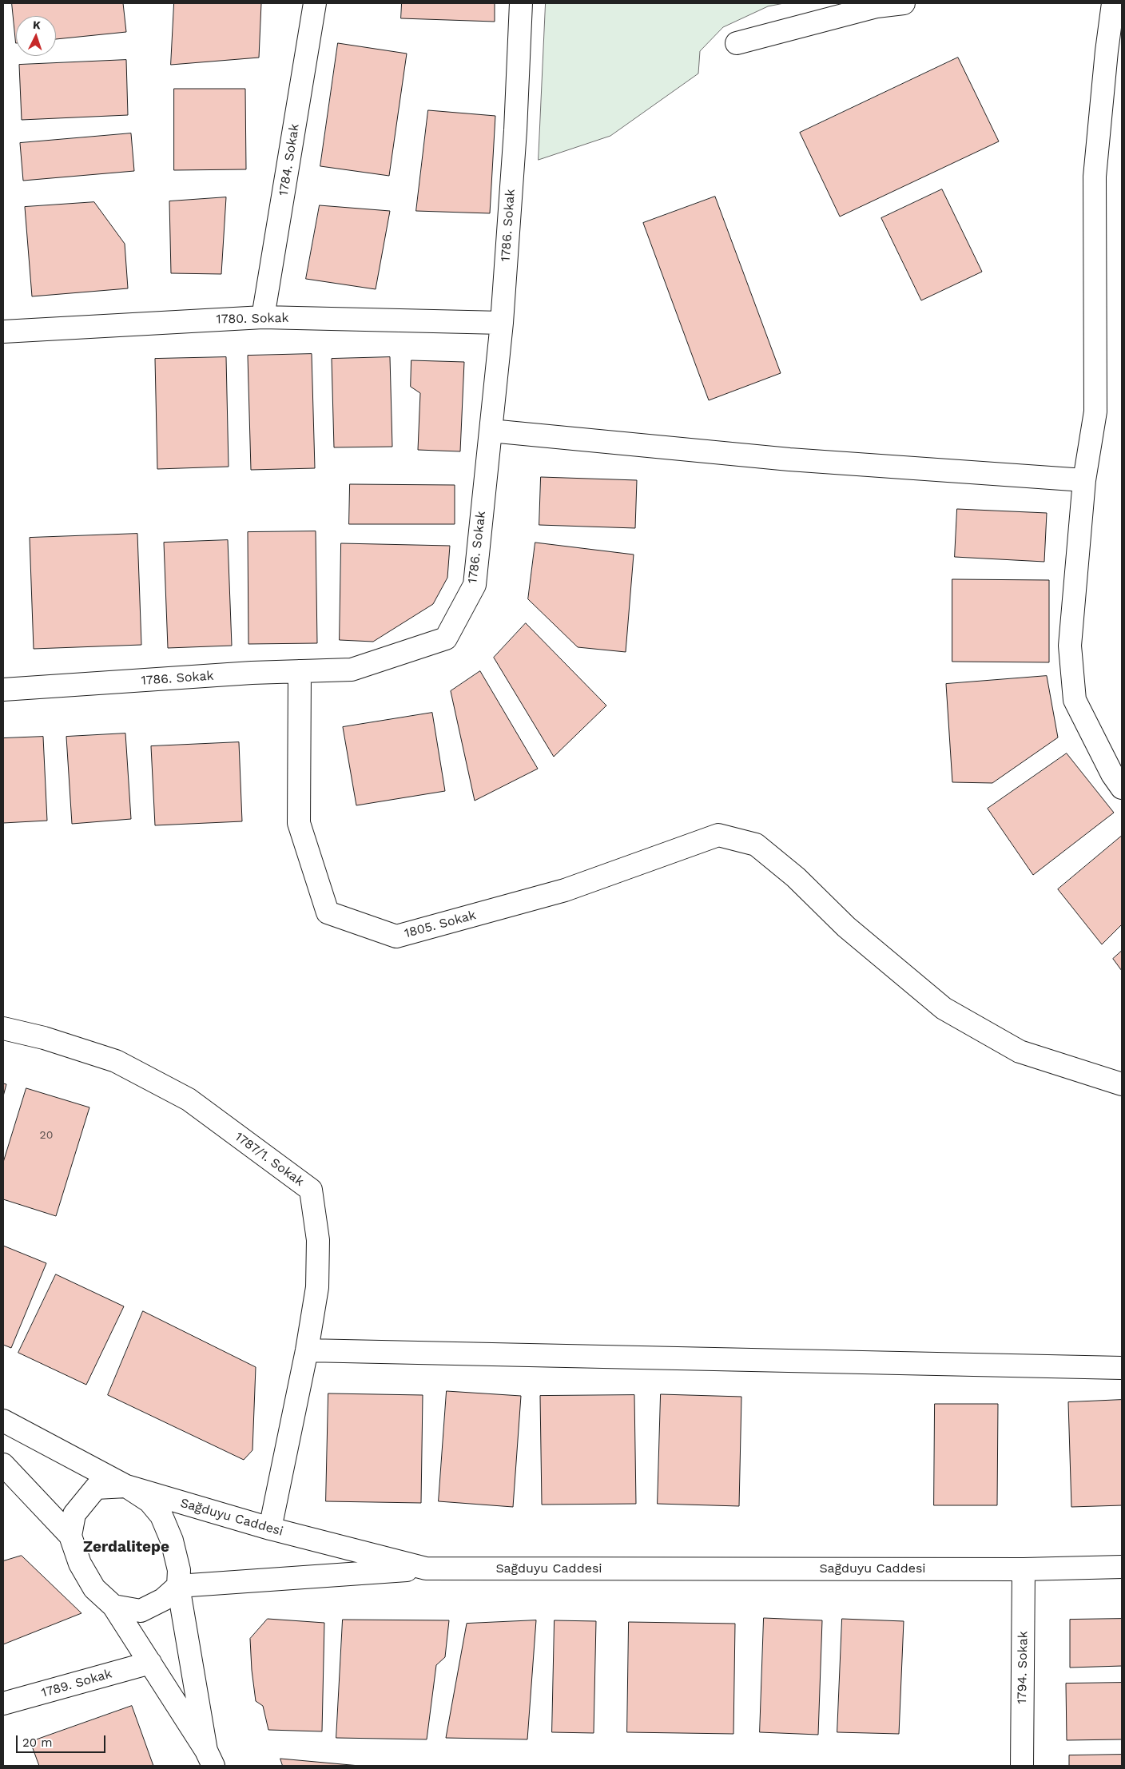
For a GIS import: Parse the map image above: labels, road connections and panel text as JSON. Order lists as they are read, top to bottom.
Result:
{
  "streets": {
    "street": [
      "1784. Sokak",
      "1786. Sokak",
      "1780. Sokak",
      "1805. Sokak",
      "1787/1. Sokak",
      "Sağduyu Caddesi",
      "1794. Sokak",
      "1789. Sokak"
    ]
  },
  "crossings": [
    ["1784. Sokak", "1780. Sokak"],
    ["1786. Sokak", "1780. Sokak"],
    ["1786. Sokak", "1805. Sokak"],
    ["1787/1. Sokak", "Sağduyu Caddesi"],
    ["Sağduyu Caddesi", "1794. Sokak"]
  ],
  "districts": ["Zerdalitepe"],
  "house_numbers": ["20"],
  "scale_bar": "20 m",
  "north": "top"
}
